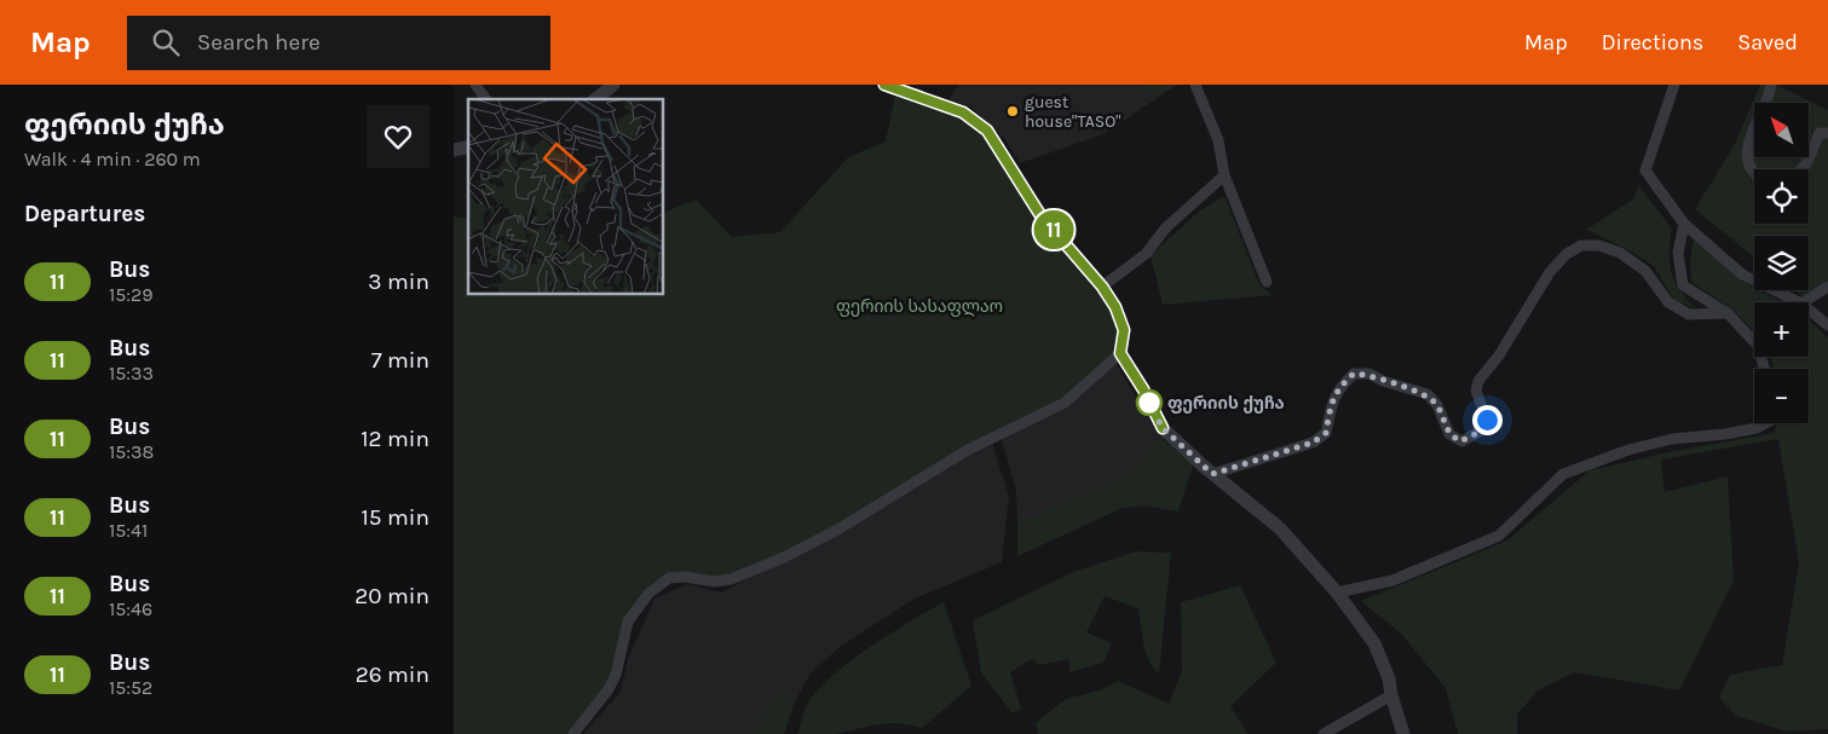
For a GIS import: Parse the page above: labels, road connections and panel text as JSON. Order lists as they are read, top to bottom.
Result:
{
  "parks": ["ფერიის სასაფლაო"],
  "places": ["guest house\"TASO\"", "ფერიის ქუჩა"],
  "lines": ["bus line 11"],
  "north": "top left",
  "page": {
    "header": "Map",
    "search": "Search here",
    "nav": ["Map", "Directions", "Saved"],
    "heading": [
      ["ფერიის ქუჩა", "Walk · 4 min · 260 m"],
      "Departures"
    ],
    "on_map": "11",
    "map_buttons": ["+", "−"],
    "list": [
      {
        "mark": "11",
        "name": "Bus",
        "note": "15:29",
        "value": "3 min"
      },
      {
        "mark": "11",
        "name": "Bus",
        "note": "15:33",
        "value": "7 min"
      },
      {
        "mark": "11",
        "name": "Bus",
        "note": "15:38",
        "value": "12 min"
      },
      {
        "mark": "11",
        "name": "Bus",
        "note": "15:41",
        "value": "15 min"
      },
      {
        "mark": "11",
        "name": "Bus",
        "note": "15:46",
        "value": "20 min"
      },
      {
        "mark": "11",
        "name": "Bus",
        "note": "15:52",
        "value": "26 min"
      }
    ]
  }
}
